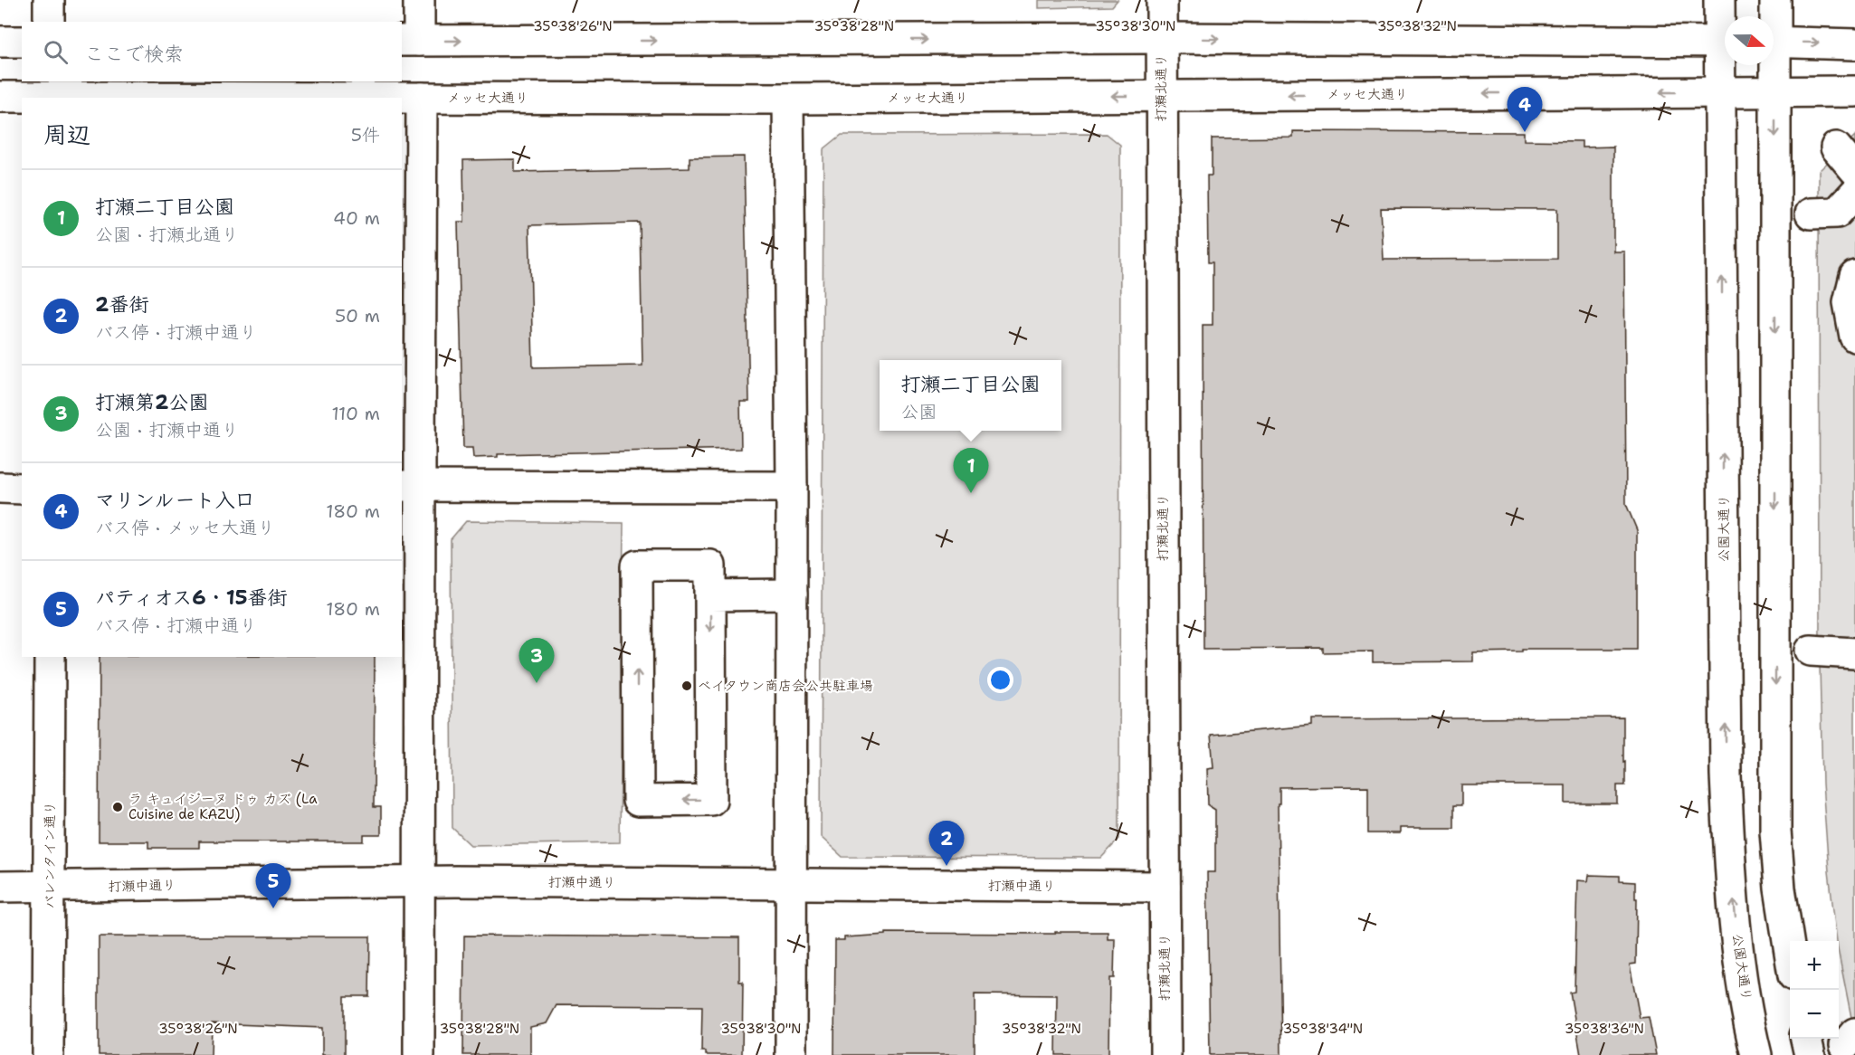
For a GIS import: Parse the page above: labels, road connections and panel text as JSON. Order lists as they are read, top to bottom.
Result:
{
  "streets": {
    "street": [
      "打瀬北通り",
      "メッセ大通り",
      "公園大通り",
      "バレンタイン通り",
      "打瀬中通り"
    ]
  },
  "crossings": [
    ["打瀬北通り", "メッセ大通り"],
    ["打瀬北通り", "打瀬中通り"],
    ["メッセ大通り", "公園大通り"],
    ["バレンタイン通り", "打瀬中通り"]
  ],
  "places": ["ベイタウン商店会公共駐車場", "ラ キュイジーヌ ドゥ カズ (La Cuisine de KAZU)"],
  "north": "right",
  "page": {
    "search": "ここで検索",
    "pins": [
      "4",
      "1",
      "3",
      "2",
      "5"
    ],
    "heading": ["周辺", "5件"],
    "list": [
      {
        "mark": "1",
        "name": "打瀬二丁目公園",
        "note": "公園 · 打瀬北通り",
        "value": "40 m"
      },
      {
        "mark": "2",
        "name": "2番街",
        "note": "バス停 · 打瀬中通り",
        "value": "50 m"
      },
      {
        "mark": "3",
        "name": "打瀬第2公園",
        "note": "公園 · 打瀬中通り",
        "value": "110 m"
      },
      {
        "mark": "4",
        "name": "マリンルート入口",
        "note": "バス停 · メッセ大通り",
        "value": "180 m"
      },
      {
        "mark": "5",
        "name": "パティオス6・15番街",
        "note": "バス停 · 打瀬中通り",
        "value": "180 m"
      }
    ],
    "popup": ["打瀬二丁目公園", "公園"],
    "map_buttons": ["+", "−"]
  },
  "coordinates": [
    "35°38'26\"N",
    "35°38'28\"N",
    "35°38'30\"N",
    "35°38'32\"N",
    "35°38'34\"N",
    "35°38'36\"N"
  ]
}
